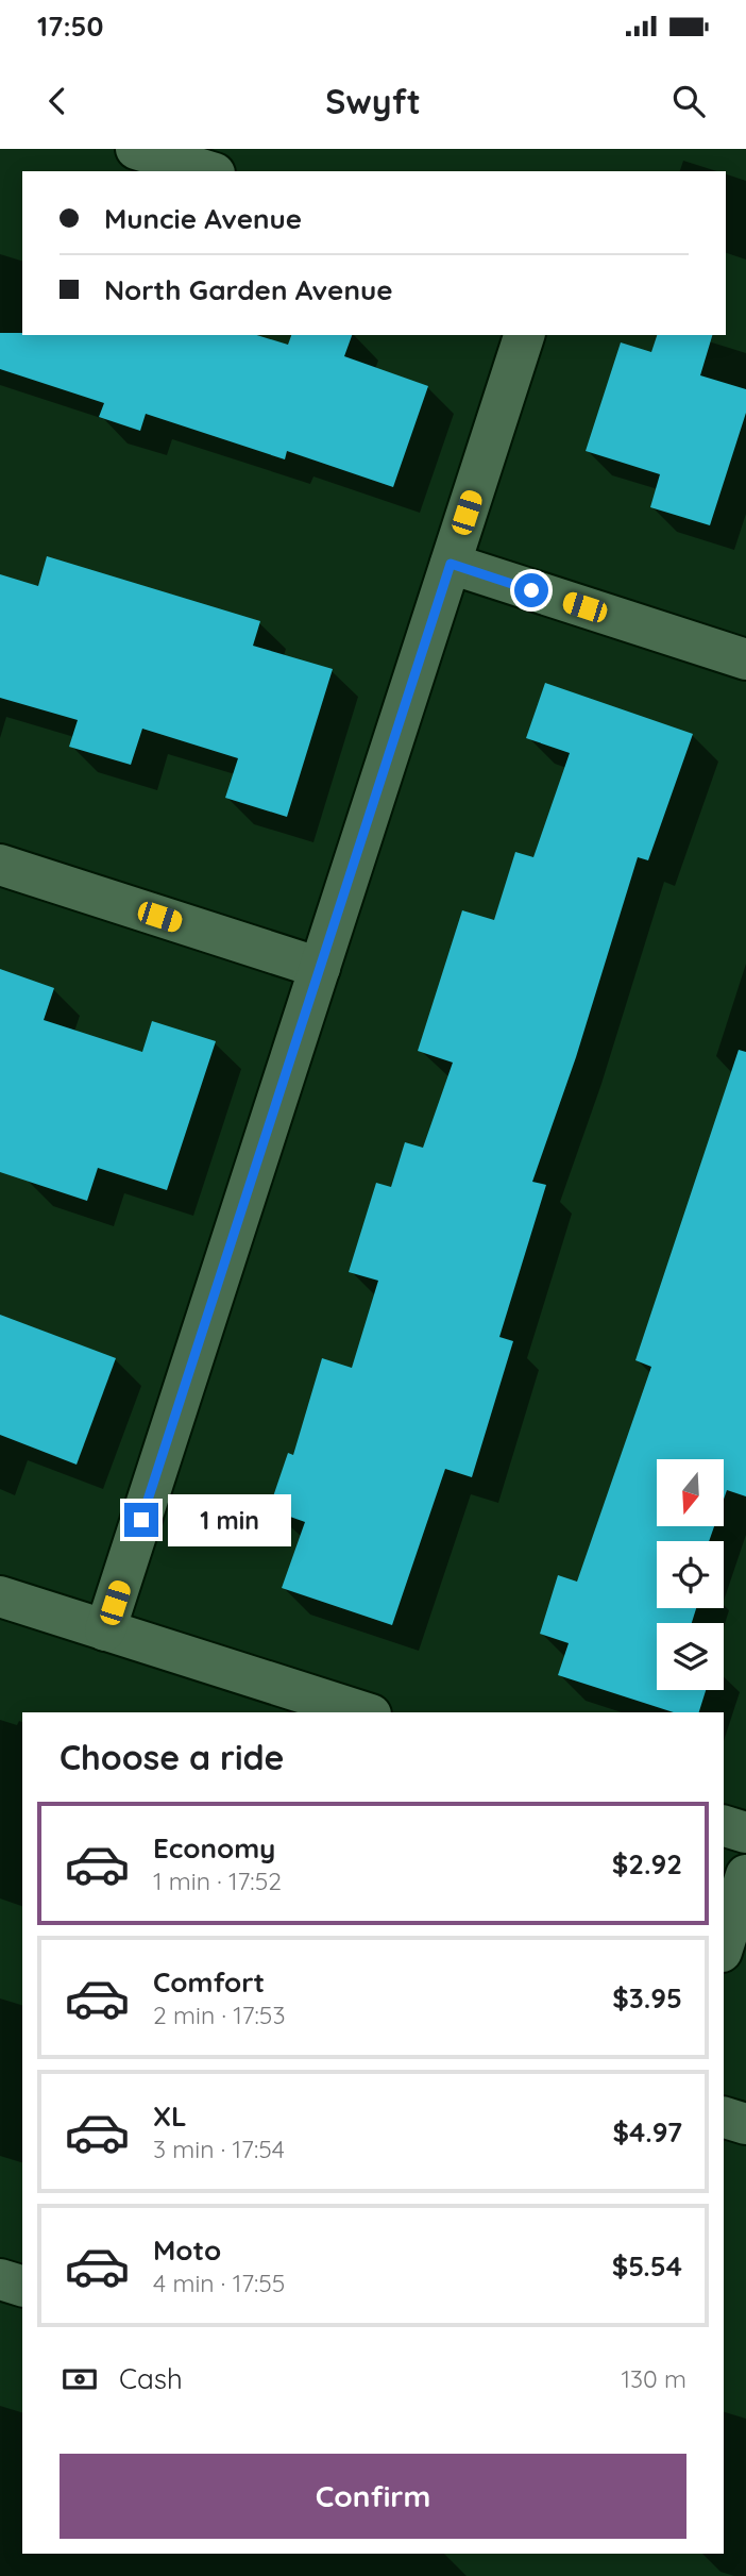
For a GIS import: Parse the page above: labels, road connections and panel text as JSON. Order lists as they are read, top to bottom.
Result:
{
  "north": "bottom",
  "page": {
    "status": "17:50",
    "header": "Swyft",
    "banner": ["Muncie Avenue", "North Garden Avenue"],
    "bubble": "1 min",
    "heading": "Choose a ride",
    "list": [
      {
        "name": "Economy",
        "note": "1 min · 17:52",
        "value": "$2.92"
      },
      {
        "name": "Comfort",
        "note": "2 min · 17:53",
        "value": "$3.95"
      },
      {
        "name": "XL",
        "note": "3 min · 17:54",
        "value": "$4.97"
      },
      {
        "name": "Moto",
        "note": "4 min · 17:55",
        "value": "$5.54"
      }
    ],
    "pay": ["Cash", "130 m"],
    "buttons": "Confirm"
  }
}
